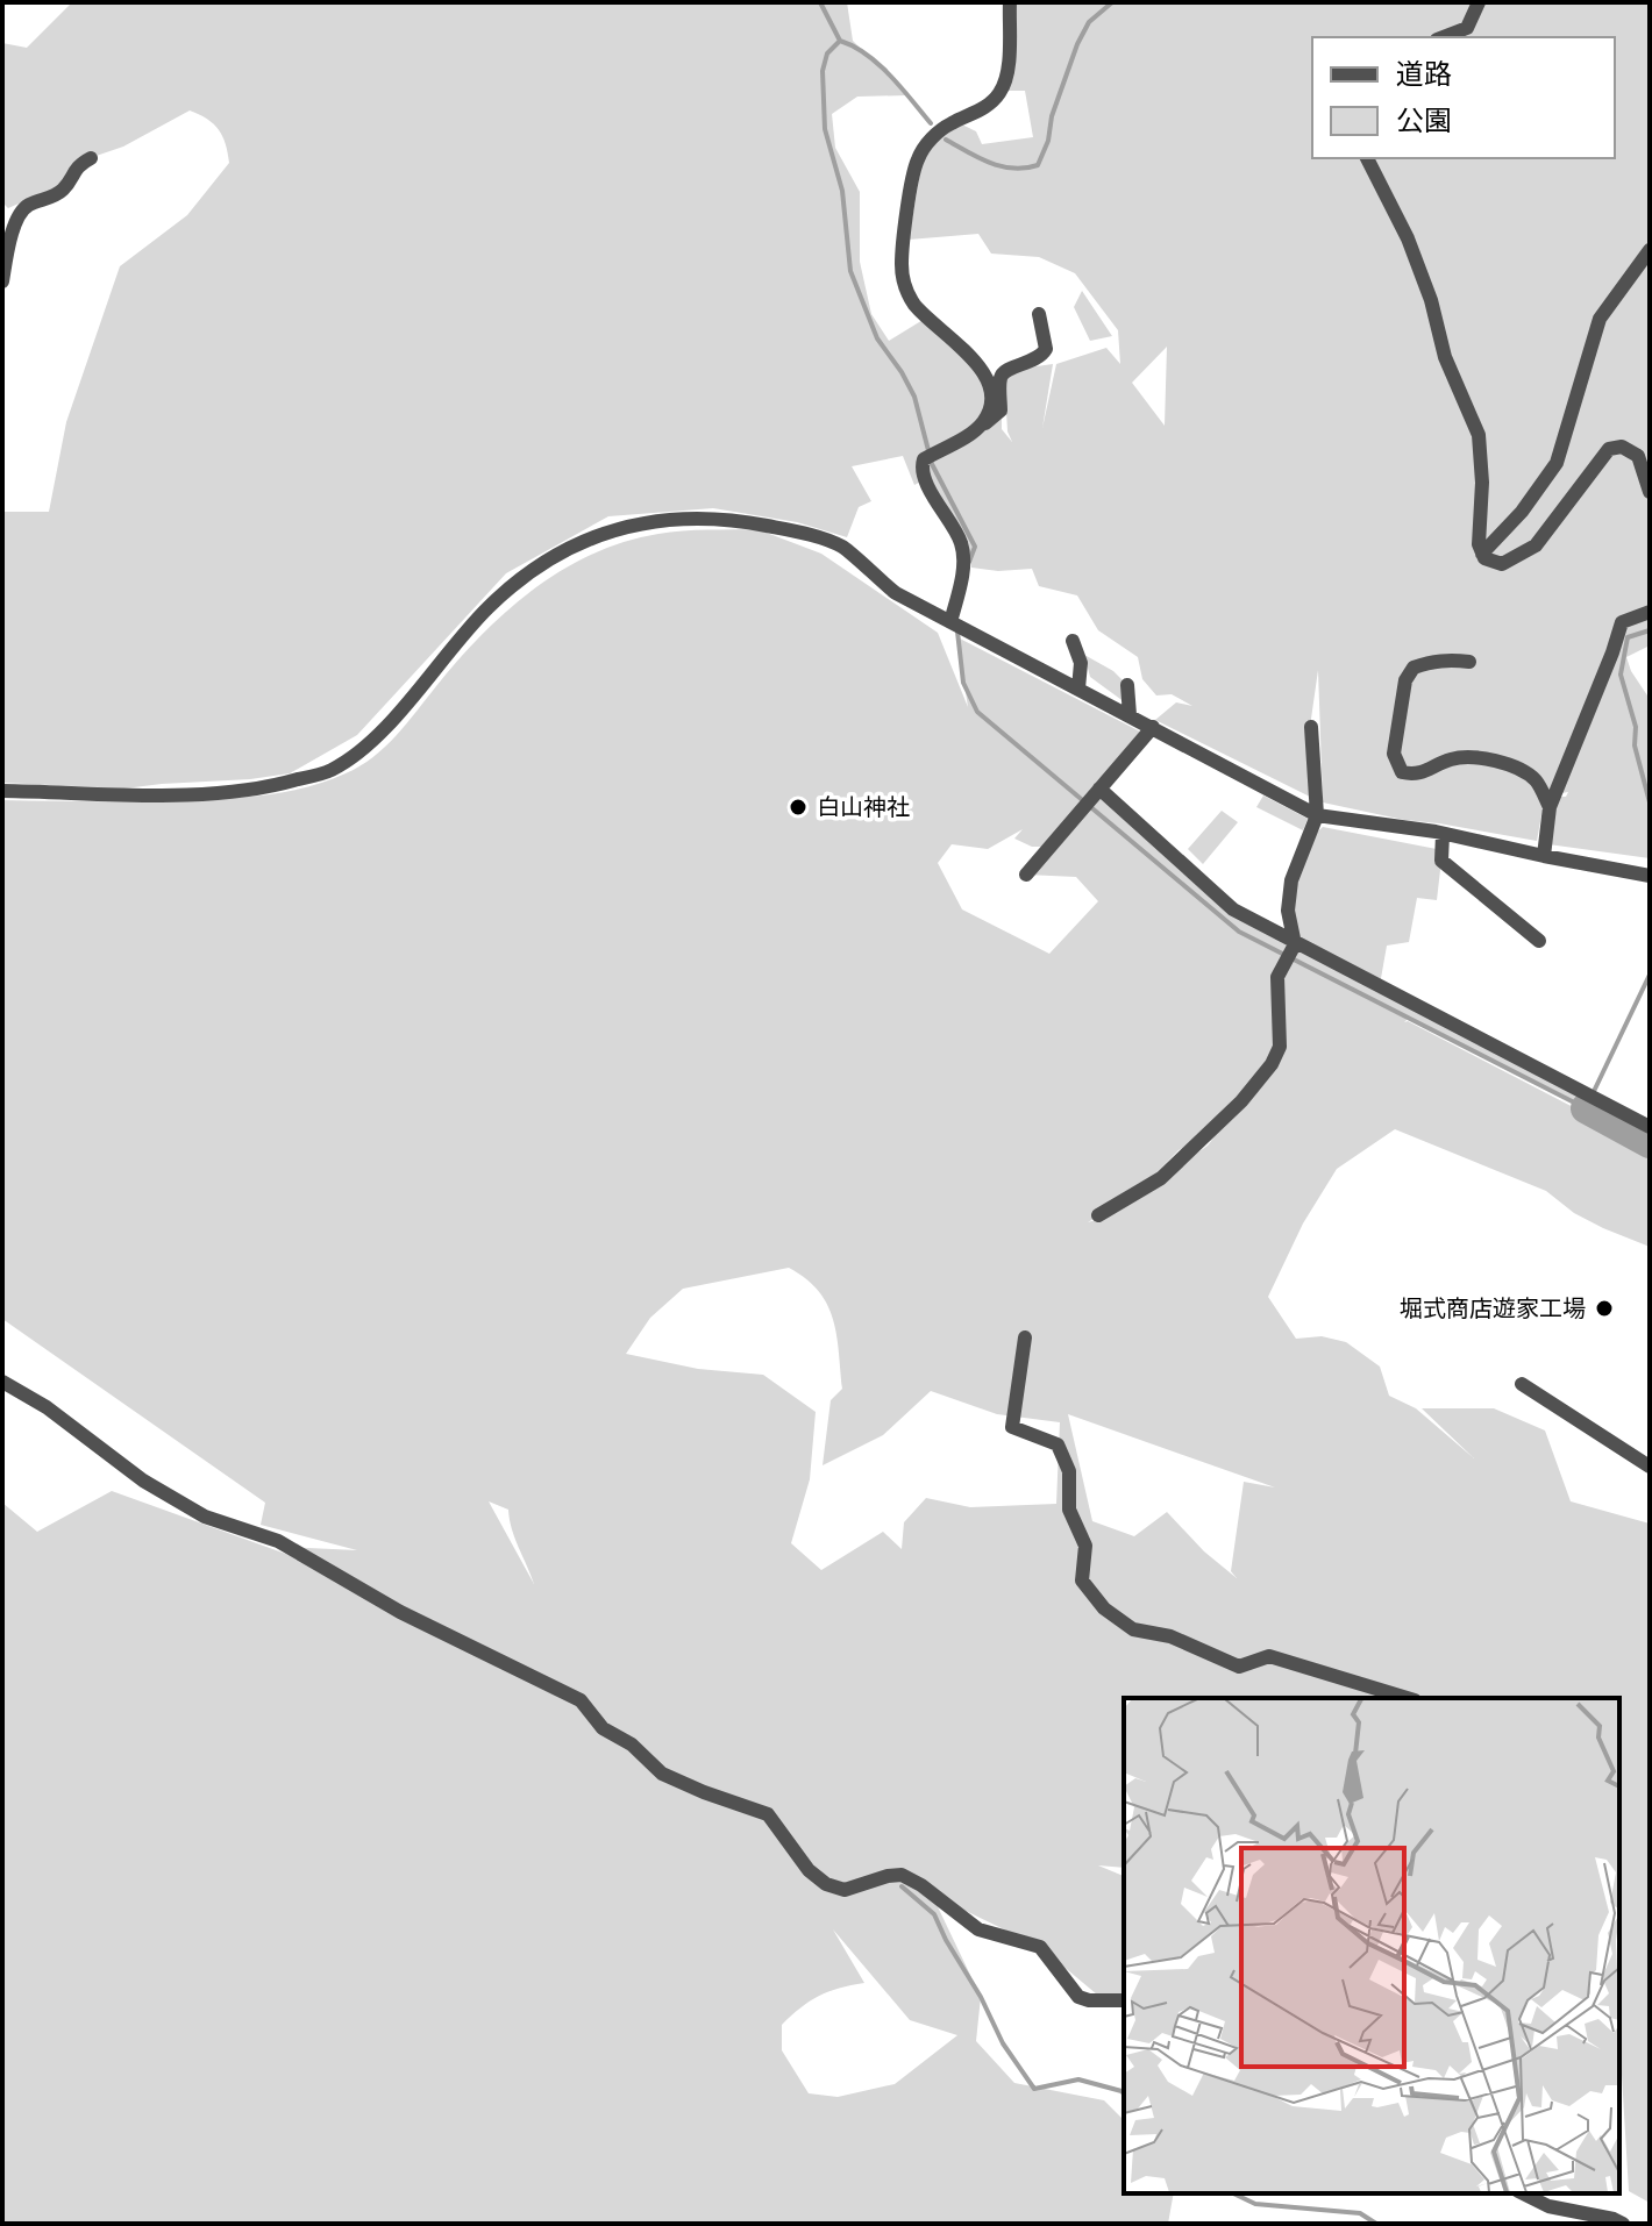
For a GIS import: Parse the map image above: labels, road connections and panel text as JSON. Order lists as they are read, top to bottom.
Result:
{
  "places": ["白山神社", "堀式商店遊家工場"],
  "legend": ["道路", "公園"]
}
